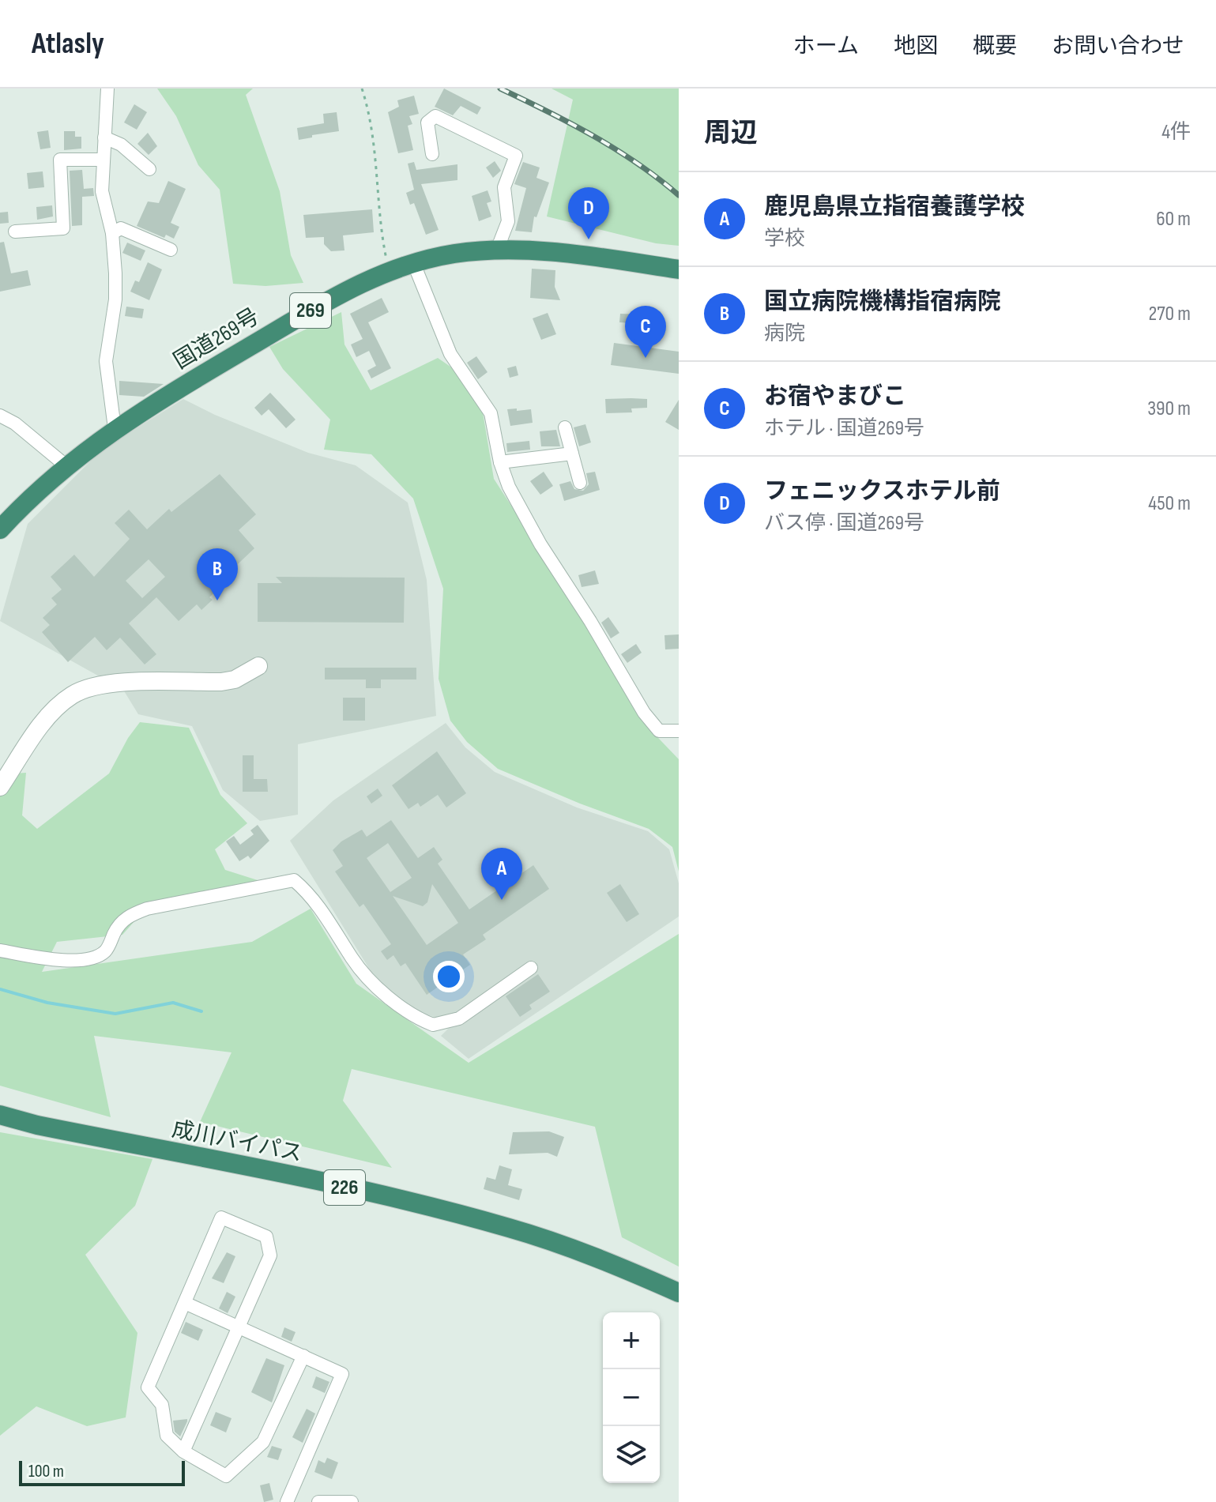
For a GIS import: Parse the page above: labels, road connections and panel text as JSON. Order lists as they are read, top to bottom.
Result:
{
  "streets": {
    "highway": [
      "269",
      "国道269号",
      "成川バイパス",
      "226"
    ]
  },
  "scale_bar": "100 m",
  "page": {
    "header": "Atlasly",
    "nav": [
      "ホーム",
      "地図",
      "概要",
      "お問い合わせ"
    ],
    "heading": ["周辺", "4件"],
    "list": [
      {
        "mark": "A",
        "name": "鹿児島県立指宿養護学校",
        "note": "学校",
        "value": "60 m"
      },
      {
        "mark": "B",
        "name": "国立病院機構指宿病院",
        "note": "病院",
        "value": "270 m"
      },
      {
        "mark": "C",
        "name": "お宿やまびこ",
        "note": "ホテル · 国道269号",
        "value": "390 m"
      },
      {
        "mark": "D",
        "name": "フェニックスホテル前",
        "note": "バス停 · 国道269号",
        "value": "450 m"
      }
    ],
    "pins": [
      "D",
      "C",
      "B",
      "A"
    ],
    "map_buttons": ["+", "−"],
    "scale": "100 m"
  }
}
